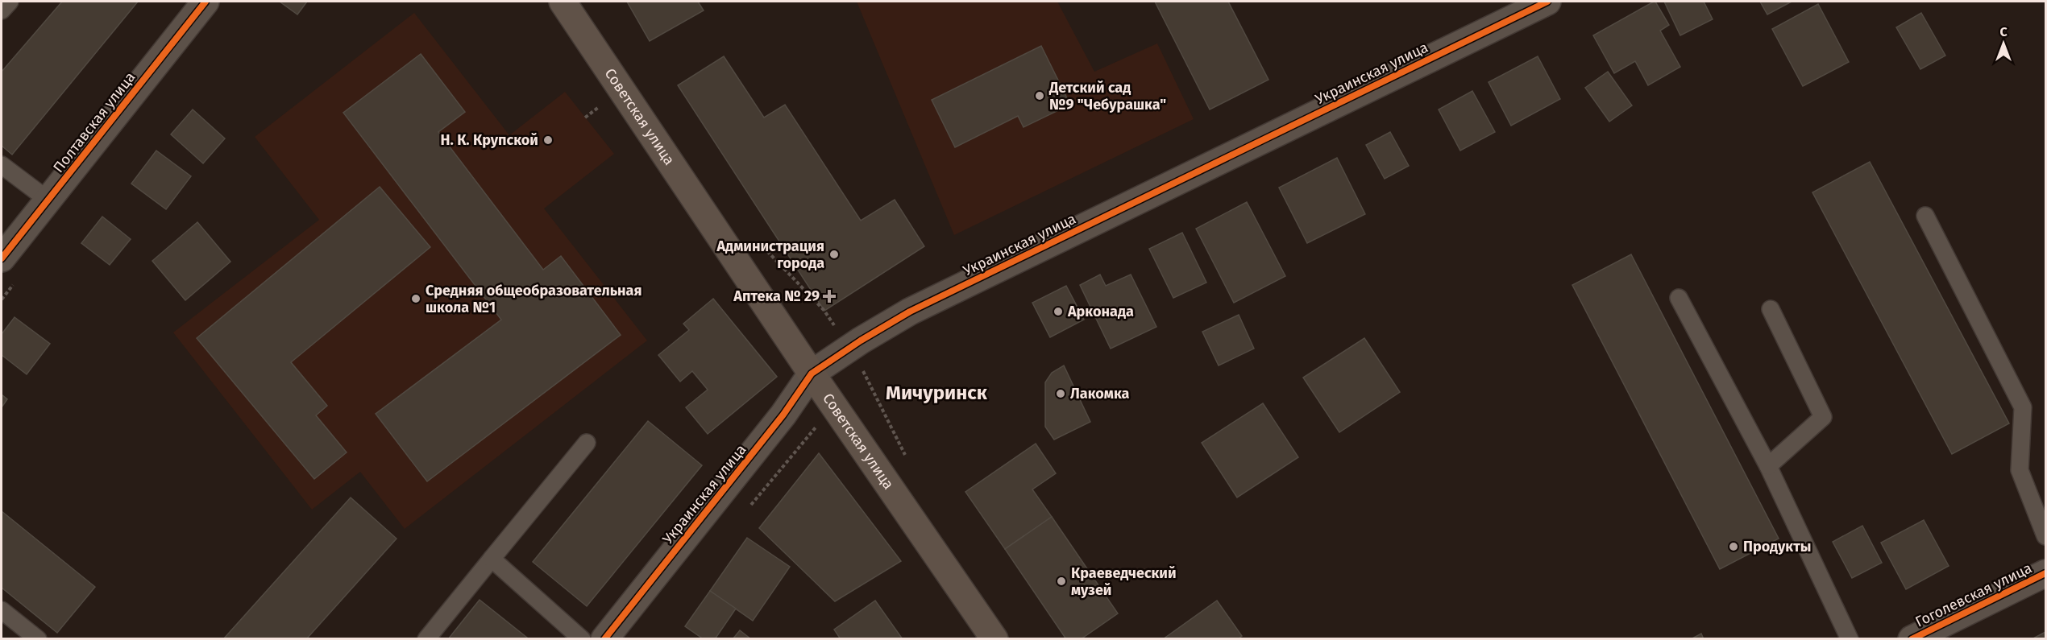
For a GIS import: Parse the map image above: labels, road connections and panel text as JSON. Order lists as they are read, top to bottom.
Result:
{
  "streets": {
    "main road": ["Советская улица"],
    "street": ["Украинская улица", "Полтавская улица", "Гоголевская улица"]
  },
  "crossings": [
    ["Украинская улица", "Советская улица"]
  ],
  "districts": ["Мичуринск"],
  "places": {
    "other": [
      "Детский сад №9 \"Чебурашка\"",
      "Н. К. Крупской",
      "Администрация города",
      "Средняя общеобразовательная школа №1",
      "Арконада",
      "Лакомка",
      "Продукты",
      "Краеведческий музей"
    ],
    "health": ["Аптека № 29"]
  },
  "north": "top"
}
